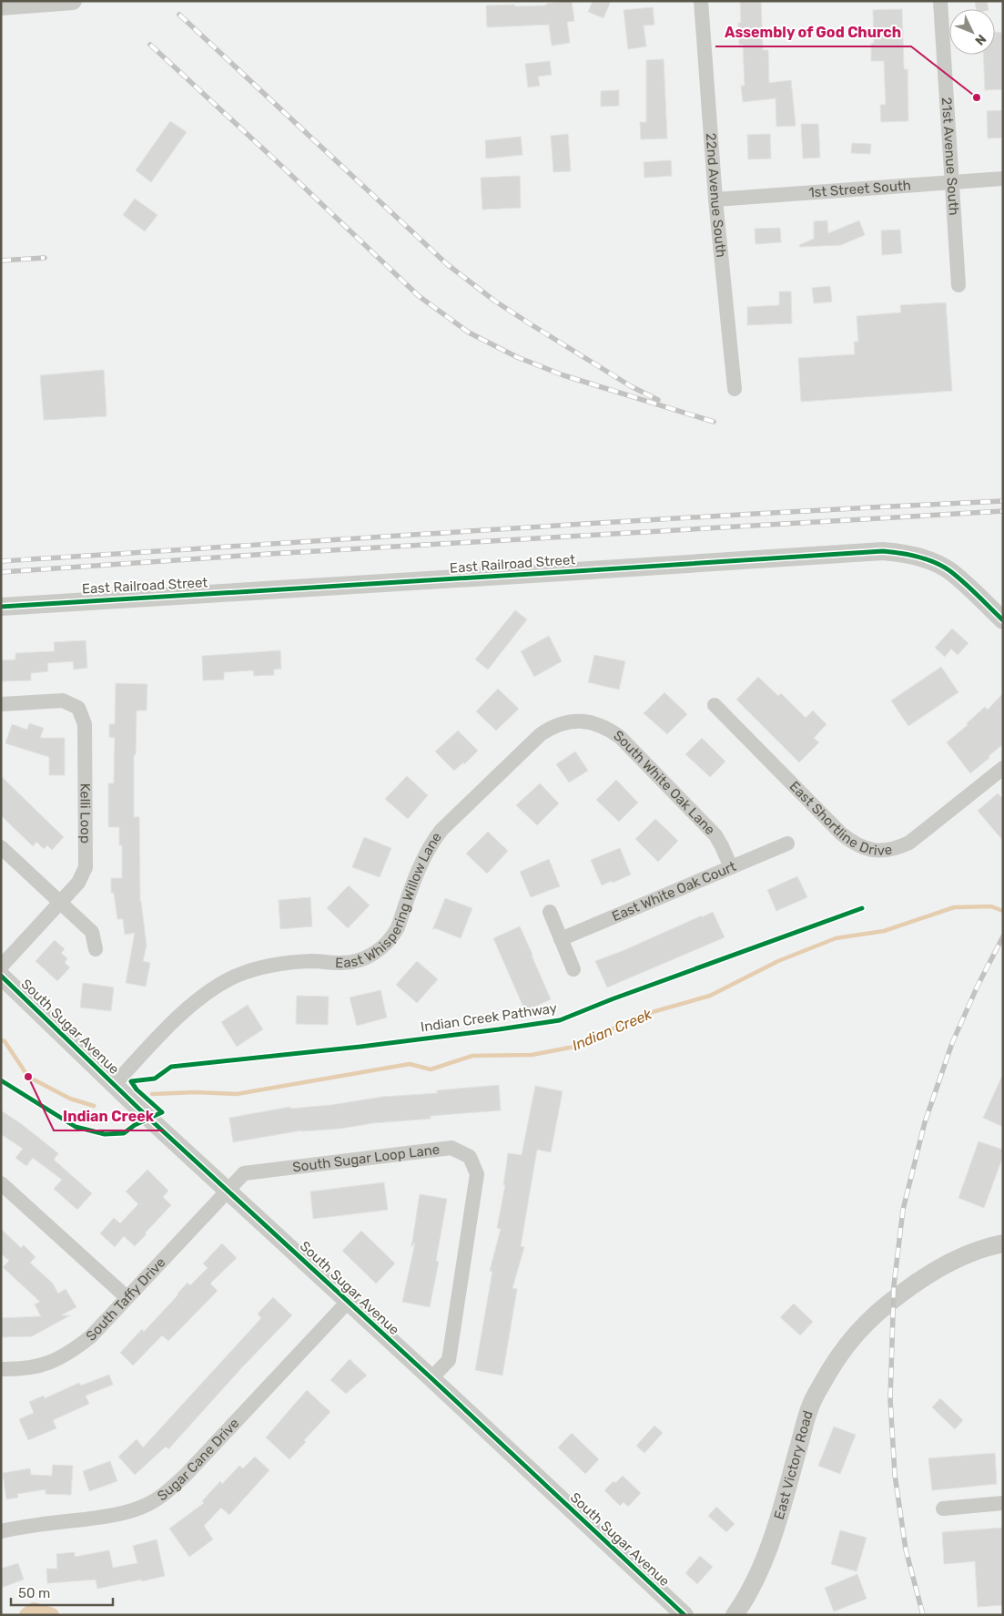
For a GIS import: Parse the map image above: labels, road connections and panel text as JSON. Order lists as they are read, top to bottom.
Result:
{
  "streets": {
    "street": [
      "21st Avenue South",
      "1st Street South",
      "22nd Avenue South",
      "East Railroad Street",
      "South White Oak Lane",
      "Kelli Loop",
      "East Shortline Drive",
      "East White Oak Court",
      "East Whispering Willow Lane",
      "South Sugar Avenue",
      "South Sugar Loop Lane",
      "South Taffy Drive",
      "Sugar Cane Drive",
      "East Victory Road"
    ],
    "cycle path": ["Indian Creek Pathway"]
  },
  "crossings": [
    ["21st Avenue South", "1st Street South"],
    ["1st Street South", "22nd Avenue South"],
    ["South White Oak Lane", "East White Oak Court"],
    ["South White Oak Lane", "East Whispering Willow Lane"],
    ["East Whispering Willow Lane", "South Sugar Avenue"],
    ["South Sugar Avenue", "South Sugar Loop Lane"],
    ["South Sugar Avenue", "South Taffy Drive"],
    ["South Sugar Avenue", "Sugar Cane Drive"],
    ["South Sugar Loop Lane", "South Taffy Drive"]
  ],
  "water": ["Indian Creek"],
  "places": ["Assembly of God Church", "Indian Creek"],
  "scale_bar": "50 m",
  "north": "bottom right"
}
